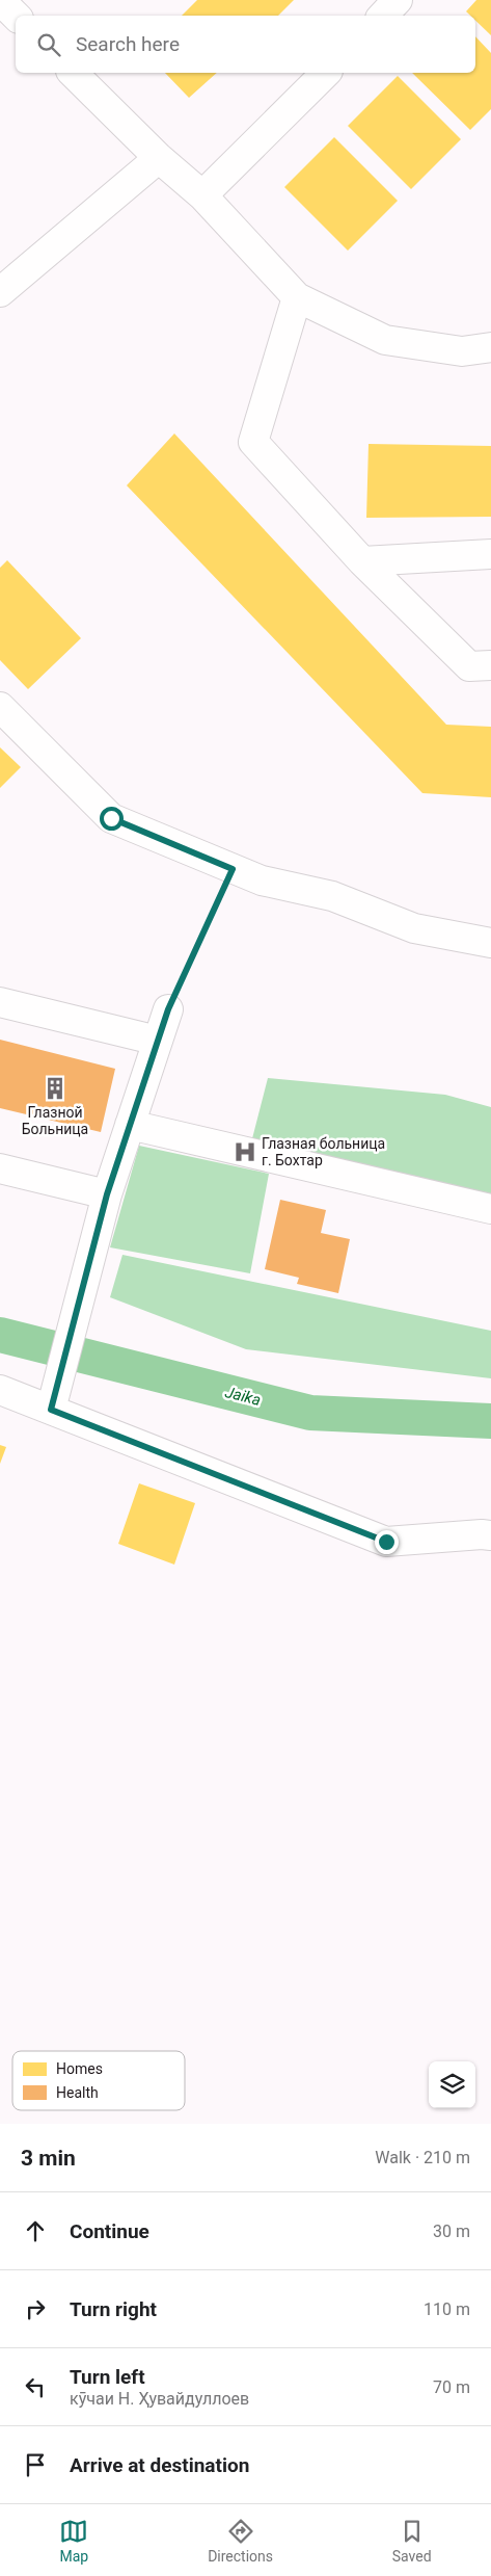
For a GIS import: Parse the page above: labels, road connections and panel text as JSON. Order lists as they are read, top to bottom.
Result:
{
  "water": ["Jaika"],
  "places": {
    "building": ["Глазной Больница"],
    "hospital": ["Глазная больница г. Бохтар"]
  },
  "legend": ["Homes", "Health"],
  "page": {
    "search": "Search here",
    "heading": ["3 min", "Walk · 210 m"],
    "list": [
      ["Continue", "30 m"],
      ["Turn right", "110 m"],
      ["Turn left", "кӯчаи Н. Ҳувайдуллоев", "70 m"],
      "Arrive at destination"
    ],
    "nav": ["Map", "Directions", "Saved"]
  }
}
